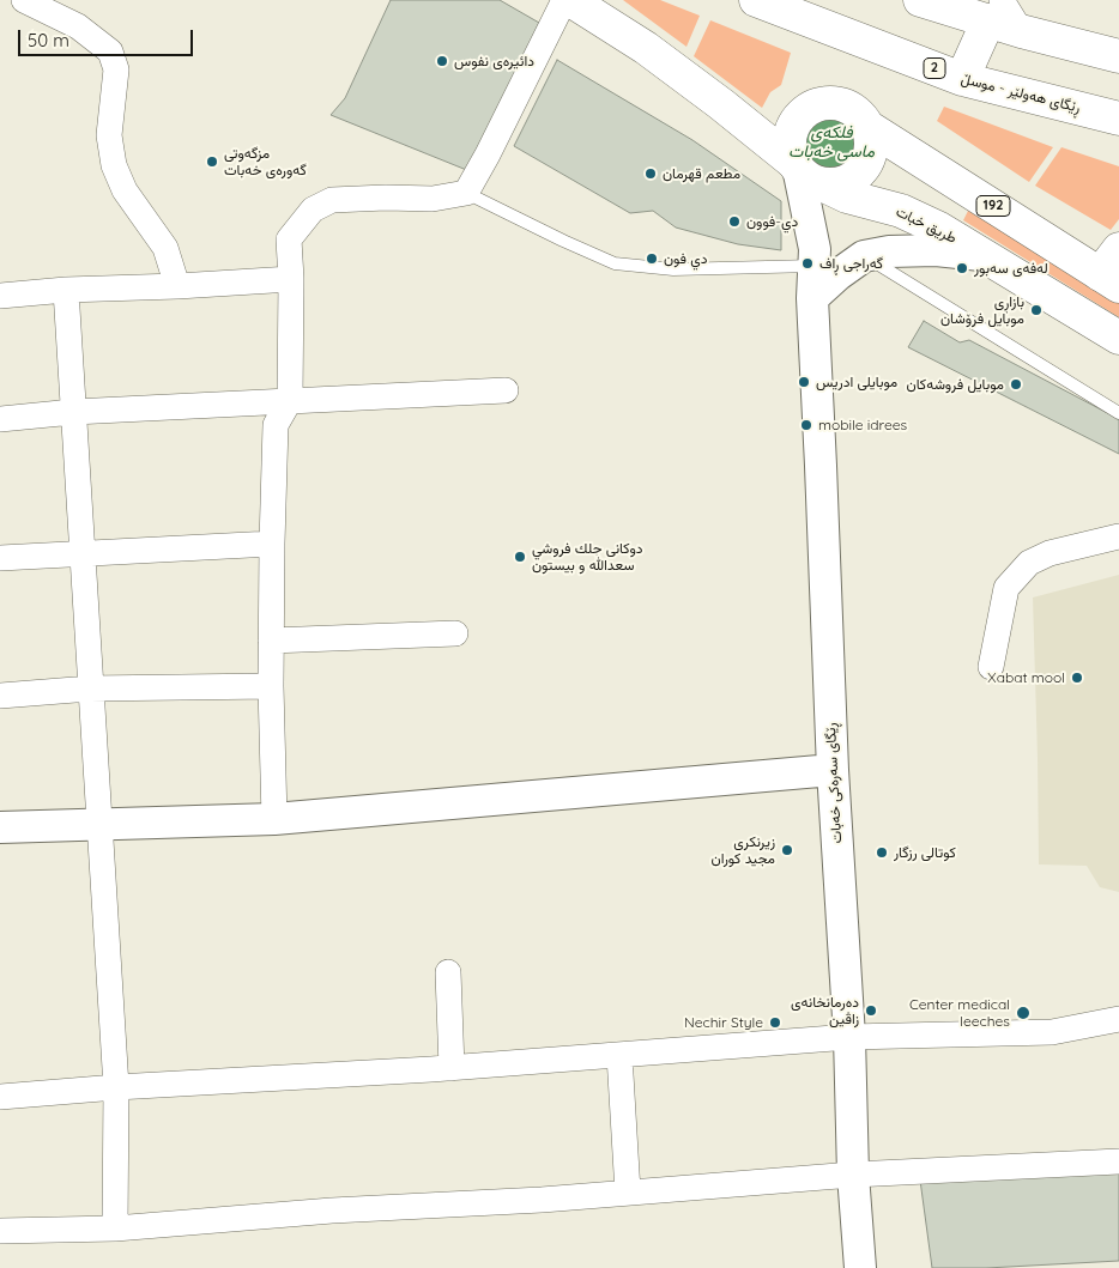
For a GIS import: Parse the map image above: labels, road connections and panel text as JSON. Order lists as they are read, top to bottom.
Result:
{
  "streets": {
    "main road": [
      "2",
      "ڕێگای هەولێر - موسڵ",
      "192",
      "طريق خبات"
    ],
    "street": ["ڕێگای سەرەکی خەبات"]
  },
  "crossings": [
    ["192", "طريق خبات"],
    ["192", "ڕێگای سەرەکی خەبات"],
    ["طريق خبات", "ڕێگای سەرەکی خەبات"]
  ],
  "water": ["فلکەی ماسی خەبات"],
  "places": [
    "دائیرەی نفوس",
    "مزگەوتى گەورەى خەبات",
    "مطعم قهرمان",
    "دي-فوون",
    "دي فون",
    "گەراجی ڕاف",
    "لەفەی سەبور",
    "بازاڕی موبایل فرۆشان",
    "موبايلى ادريس",
    "موبایل فروشەکان",
    "mobile idrees",
    "دوكانى جلك فروشي سعدالله و بيستون",
    "Xabat mool",
    "زيرنكرى مجيد كوران",
    "كوتالى رزگار",
    "دەرمانخانەی زاڤین",
    "Center medical leeches",
    "Nechir Style"
  ],
  "scale_bar": "50 m"
}
